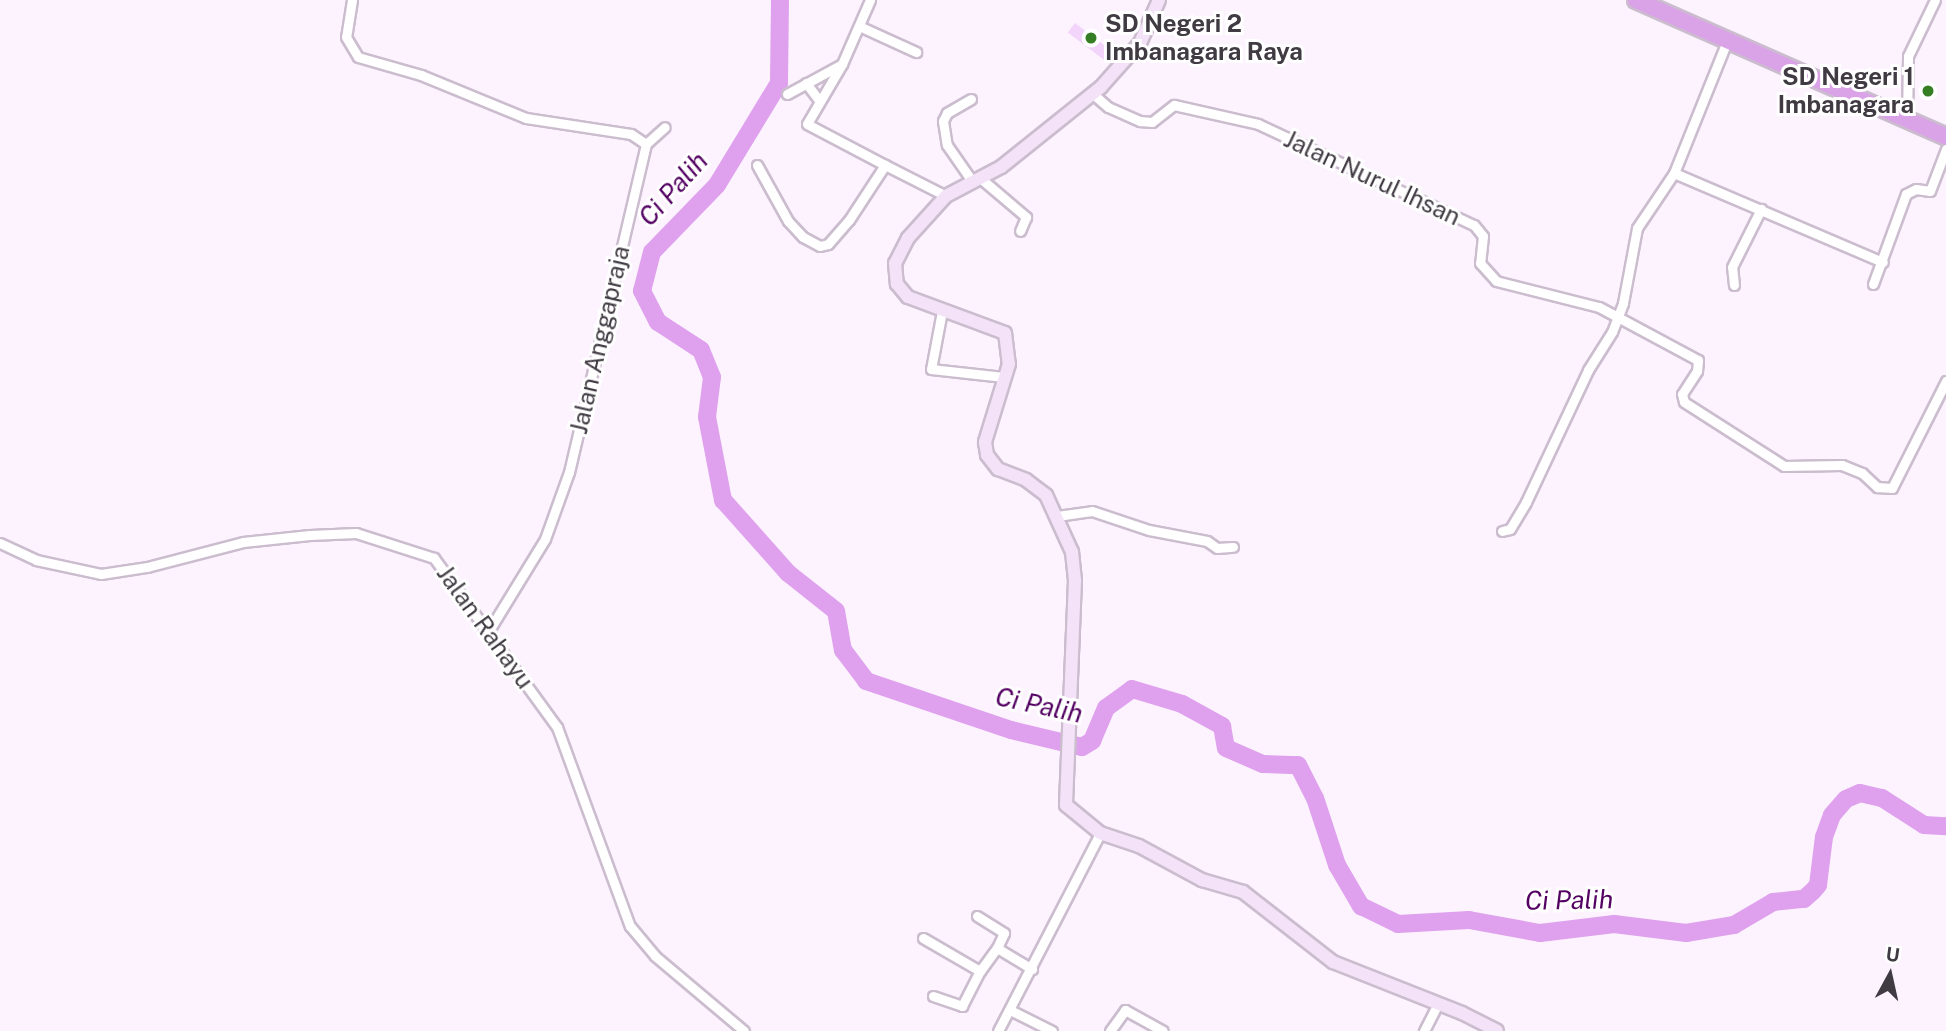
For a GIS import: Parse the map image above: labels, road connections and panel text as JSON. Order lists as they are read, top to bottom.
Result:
{
  "streets": {
    "street": ["Jalan Nurul Ihsan", "Jalan Anggapraja", "Jalan Rahayu"]
  },
  "crossings": [
    ["Jalan Anggapraja", "Jalan Rahayu"]
  ],
  "water": ["Ci Palih"],
  "places": ["SD Negeri 2 Imbanagara Raya", "SD Negeri 1 Imbanagara"],
  "north": "top"
}
